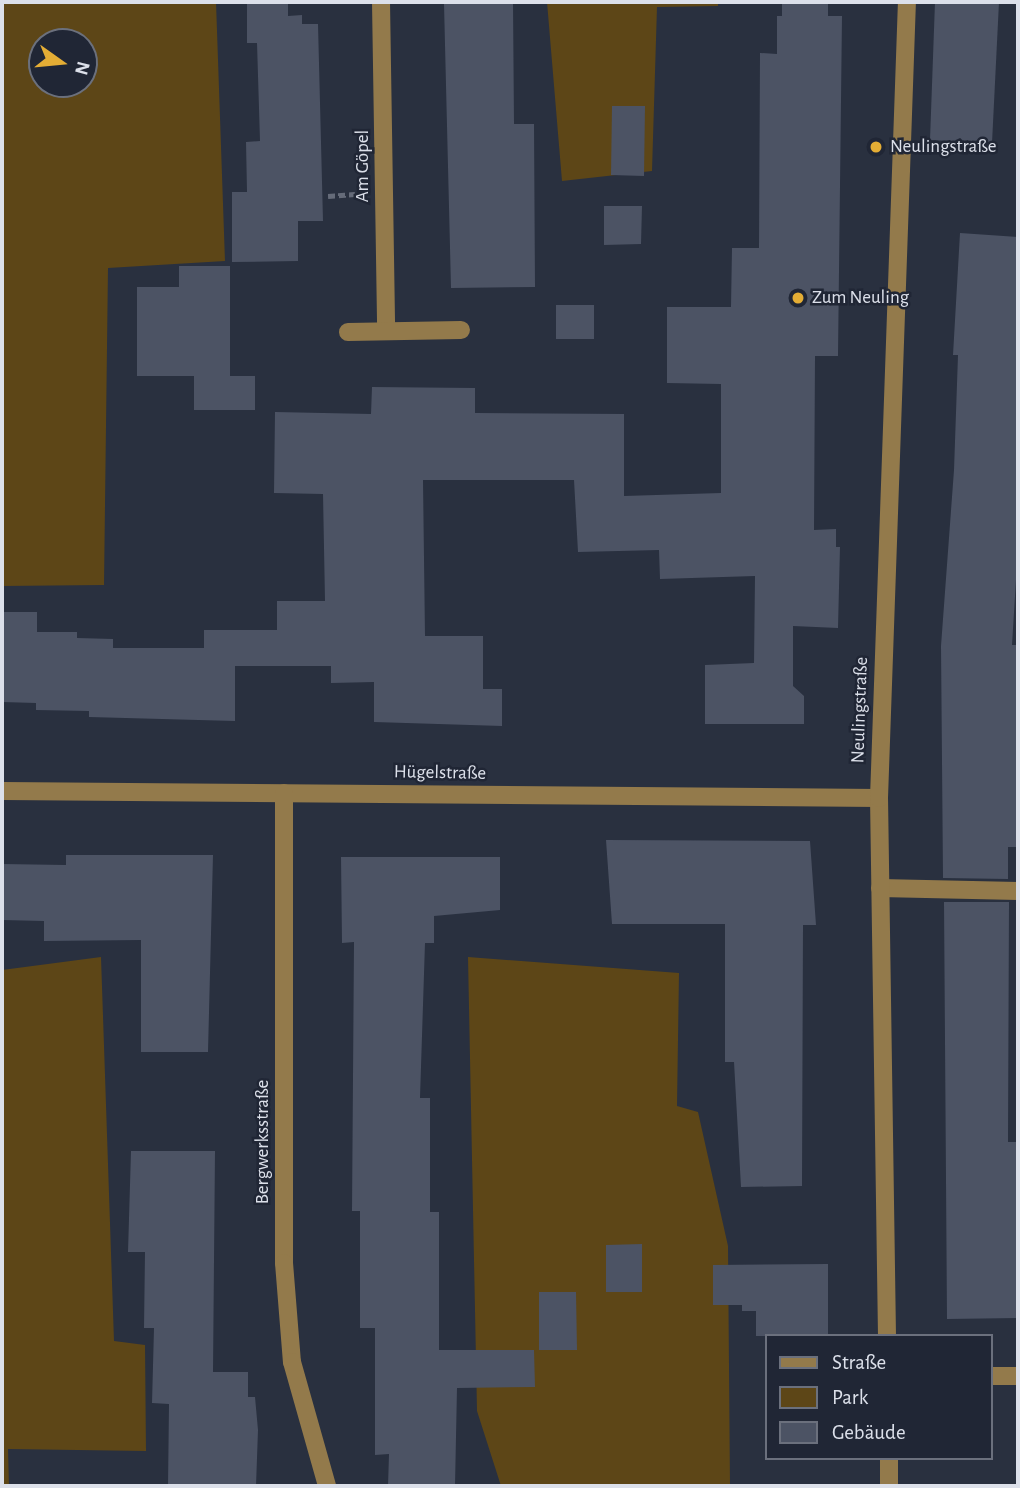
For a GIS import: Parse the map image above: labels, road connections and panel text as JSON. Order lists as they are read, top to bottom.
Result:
{
  "streets": {
    "street": [
      "Am Göpel",
      "Neulingstraße",
      "Hügelstraße",
      "Bergwerksstraße"
    ]
  },
  "crossings": [
    ["Neulingstraße", "Hügelstraße"],
    ["Hügelstraße", "Bergwerksstraße"]
  ],
  "places": ["Neulingstraße", "Zum Neuling"],
  "legend": ["Straße", "Park", "Gebäude"],
  "north": "right"
}
